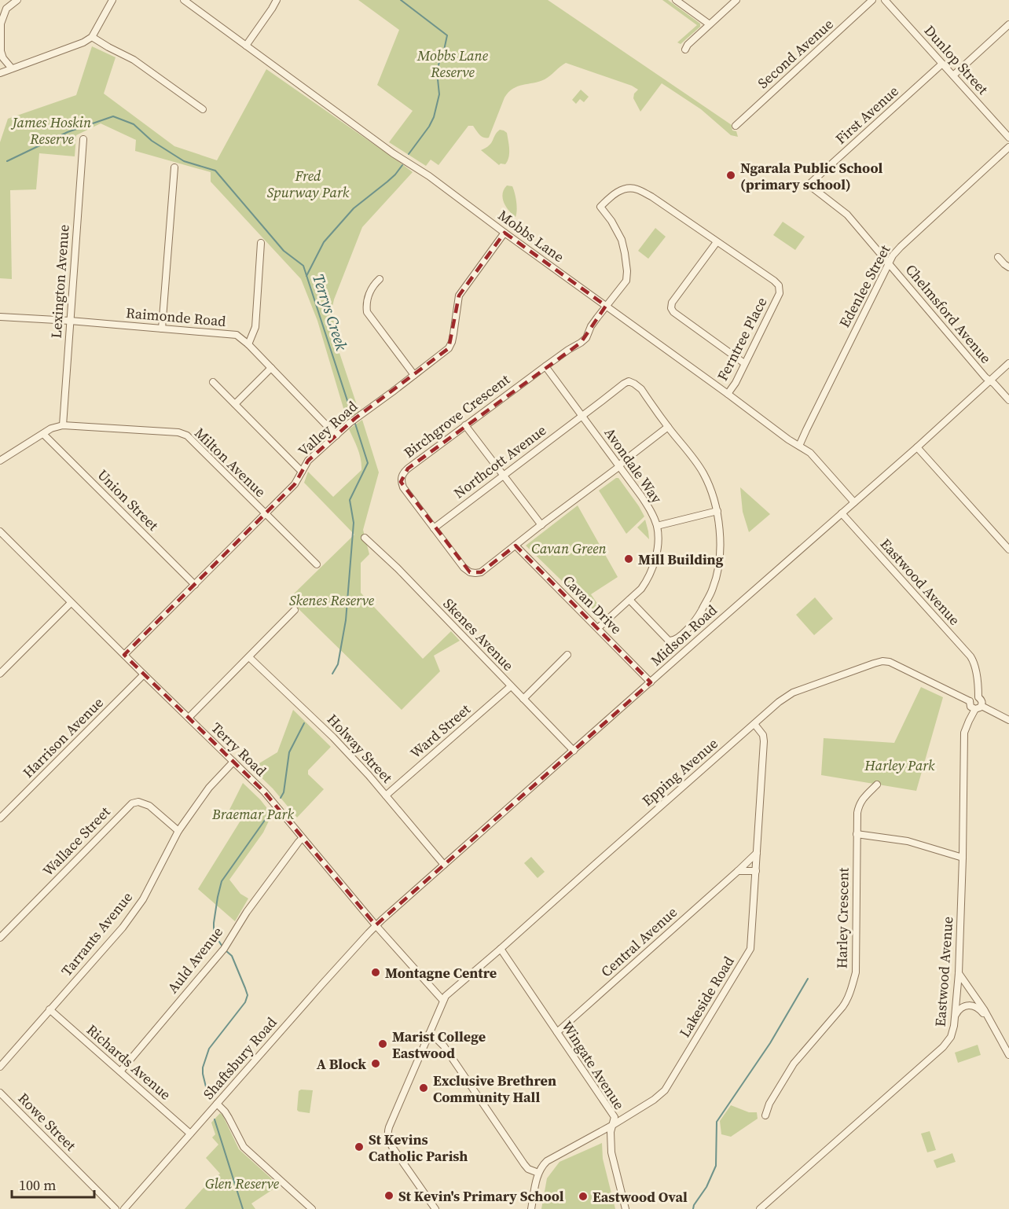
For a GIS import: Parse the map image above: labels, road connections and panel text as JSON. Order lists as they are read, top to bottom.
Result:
{
  "streets": {
    "street": [
      "Second Avenue",
      "Dunlop Street",
      "First Avenue",
      "Mobbs Lane",
      "Lexington Avenue",
      "Edenlee Street",
      "Chelmsford Avenue",
      "Raimonde Road",
      "Ferntree Place",
      "Birchgrove Crescent",
      "Valley Road",
      "Northcott Avenue",
      "Milton Avenue",
      "Avondale Way",
      "Union Street",
      "Eastwood Avenue",
      "Cavan Drive",
      "Skenes Avenue",
      "Midson Road",
      "Ward Street",
      "Harrison Avenue",
      "Holway Street",
      "Terry Road",
      "Epping Avenue",
      "Wallace Street",
      "Harley Crescent",
      "Tarrants Avenue",
      "Central Avenue",
      "Auld Avenue",
      "Lakeside Road",
      "Shaftsbury Road",
      "Richards Avenue",
      "Wingate Avenue",
      "Rowe Street"
    ]
  },
  "crossings": [
    ["Dunlop Street", "First Avenue"],
    ["First Avenue", "Chelmsford Avenue"],
    ["Mobbs Lane", "Edenlee Street"],
    ["Mobbs Lane", "Ferntree Place"],
    ["Mobbs Lane", "Birchgrove Crescent"],
    ["Mobbs Lane", "Valley Road"],
    ["Mobbs Lane", "Midson Road"],
    ["Lexington Avenue", "Raimonde Road"],
    ["Lexington Avenue", "Milton Avenue"],
    ["Edenlee Street", "Chelmsford Avenue"],
    ["Chelmsford Avenue", "Midson Road"],
    ["Raimonde Road", "Valley Road"],
    ["Ferntree Place", "Birchgrove Crescent"],
    ["Birchgrove Crescent", "Northcott Avenue"],
    ["Birchgrove Crescent", "Avondale Way"],
    ["Birchgrove Crescent", "Cavan Drive"],
    ["Valley Road", "Milton Avenue"],
    ["Valley Road", "Union Street"],
    ["Valley Road", "Terry Road"],
    ["Northcott Avenue", "Avondale Way"],
    ["Milton Avenue", "Union Street"],
    ["Avondale Way", "Cavan Drive"],
    ["Eastwood Avenue", "Midson Road"],
    ["Eastwood Avenue", "Epping Avenue"],
    ["Cavan Drive", "Midson Road"],
    ["Skenes Avenue", "Midson Road"],
    ["Skenes Avenue", "Ward Street"],
    ["Midson Road", "Holway Street"],
    ["Midson Road", "Terry Road"],
    ["Midson Road", "Shaftsbury Road"],
    ["Ward Street", "Holway Street"],
    ["Harrison Avenue", "Terry Road"],
    ["Terry Road", "Epping Avenue"],
    ["Terry Road", "Tarrants Avenue"],
    ["Terry Road", "Auld Avenue"],
    ["Terry Road", "Shaftsbury Road"],
    ["Epping Avenue", "Lakeside Road"],
    ["Epping Avenue", "Wingate Avenue"],
    ["Wallace Street", "Tarrants Avenue"],
    ["Tarrants Avenue", "Richards Avenue"],
    ["Central Avenue", "Lakeside Road"],
    ["Central Avenue", "Wingate Avenue"],
    ["Auld Avenue", "Richards Avenue"],
    ["Lakeside Road", "Wingate Avenue"],
    ["Shaftsbury Road", "Richards Avenue"]
  ],
  "water": ["Terrys Creek"],
  "parks": [
    "Mobbs Lane Reserve",
    "James Hoskin Reserve",
    "Fred Spurway Park",
    "Cavan Green",
    "Skenes Reserve",
    "Harley Park",
    "Braemar Park",
    "Glen Reserve"
  ],
  "places": [
    "Ngarala Public School (primary school)",
    "Mill Building",
    "Montagne Centre",
    "Marist College Eastwood",
    "A Block",
    "Exclusive Brethren Community Hall",
    "St Kevins Catholic Parish",
    "St Kevin's Primary School",
    "Eastwood Oval"
  ],
  "scale_bar": "100 m"
}
